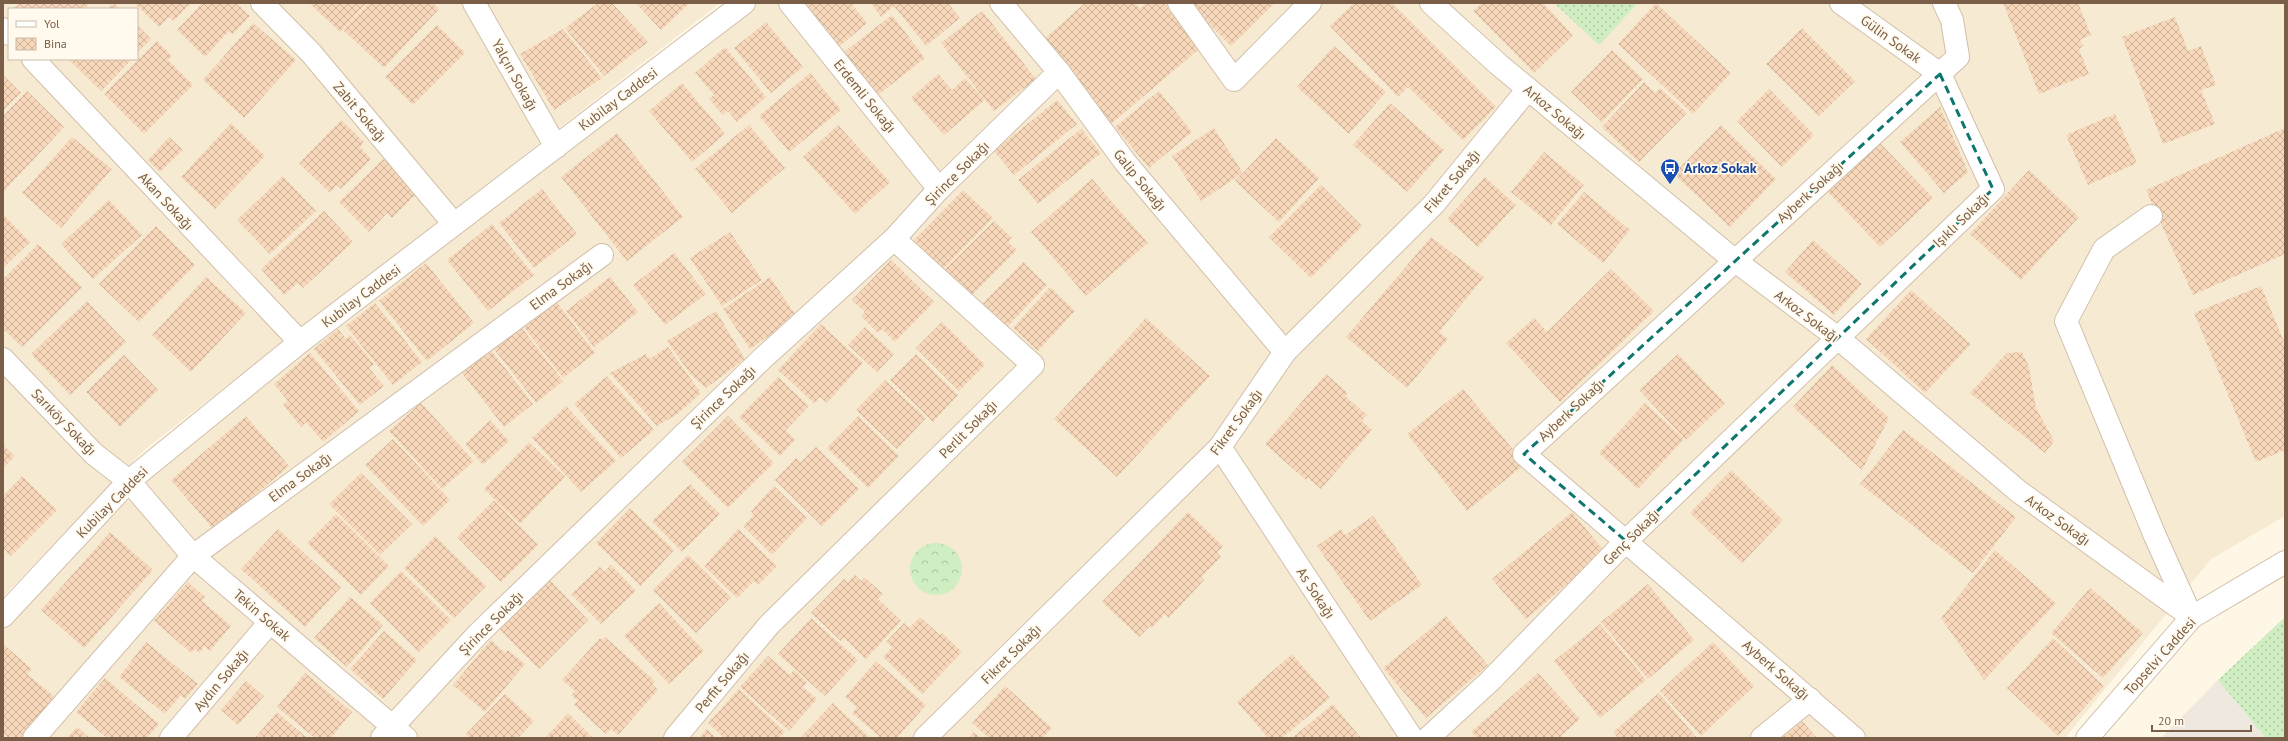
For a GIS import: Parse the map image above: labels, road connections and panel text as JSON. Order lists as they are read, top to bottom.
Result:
{
  "streets": {
    "street": [
      "Gülin Sokak",
      "Yalçın Sokağı",
      "Erdemli Sokağı",
      "Kubilay Caddesi",
      "Zabit Sokağı",
      "Arkoz Sokağı",
      "Şirince Sokağı",
      "Galip Sokağı",
      "Fikret Sokağı",
      "Ayberk Sokağı",
      "Akan Sokağı",
      "Işıklı Sokağı",
      "Elma Sokağı",
      "Sarıköy Sokağı",
      "Perlit Sokağı",
      "Genç Sokağı",
      "As Sokağı",
      "Tekin Sokak",
      "Topselvi Caddesi",
      "Aydın Sokağı",
      "Perfit Sokağı"
    ]
  },
  "crossings": [
    ["Gülin Sokak", "Ayberk Sokağı"],
    ["Gülin Sokak", "Işıklı Sokağı"],
    ["Yalçın Sokağı", "Kubilay Caddesi"],
    ["Erdemli Sokağı", "Şirince Sokağı"],
    ["Kubilay Caddesi", "Zabit Sokağı"],
    ["Kubilay Caddesi", "Akan Sokağı"],
    ["Kubilay Caddesi", "Sarıköy Sokağı"],
    ["Kubilay Caddesi", "Tekin Sokak"],
    ["Arkoz Sokağı", "Fikret Sokağı"],
    ["Arkoz Sokağı", "Ayberk Sokağı"],
    ["Arkoz Sokağı", "Işıklı Sokağı"],
    ["Arkoz Sokağı", "Genç Sokağı"],
    ["Arkoz Sokağı", "Topselvi Caddesi"],
    ["Şirince Sokağı", "Galip Sokağı"],
    ["Şirince Sokağı", "Perlit Sokağı"],
    ["Şirince Sokağı", "Tekin Sokak"],
    ["Galip Sokağı", "Fikret Sokağı"],
    ["Fikret Sokağı", "As Sokağı"],
    ["Ayberk Sokağı", "Işıklı Sokağı"],
    ["Ayberk Sokağı", "Genç Sokağı"],
    ["Işıklı Sokağı", "Genç Sokağı"],
    ["Elma Sokağı", "Tekin Sokak"],
    ["Sarıköy Sokağı", "Tekin Sokak"],
    ["Perlit Sokağı", "Perfit Sokağı"],
    ["Tekin Sokak", "Aydın Sokağı"]
  ],
  "places": {
    "bus stop": ["Arkoz Sokak"]
  },
  "legend": ["Yol", "Bina"],
  "scale_bar": "20 m"
}
